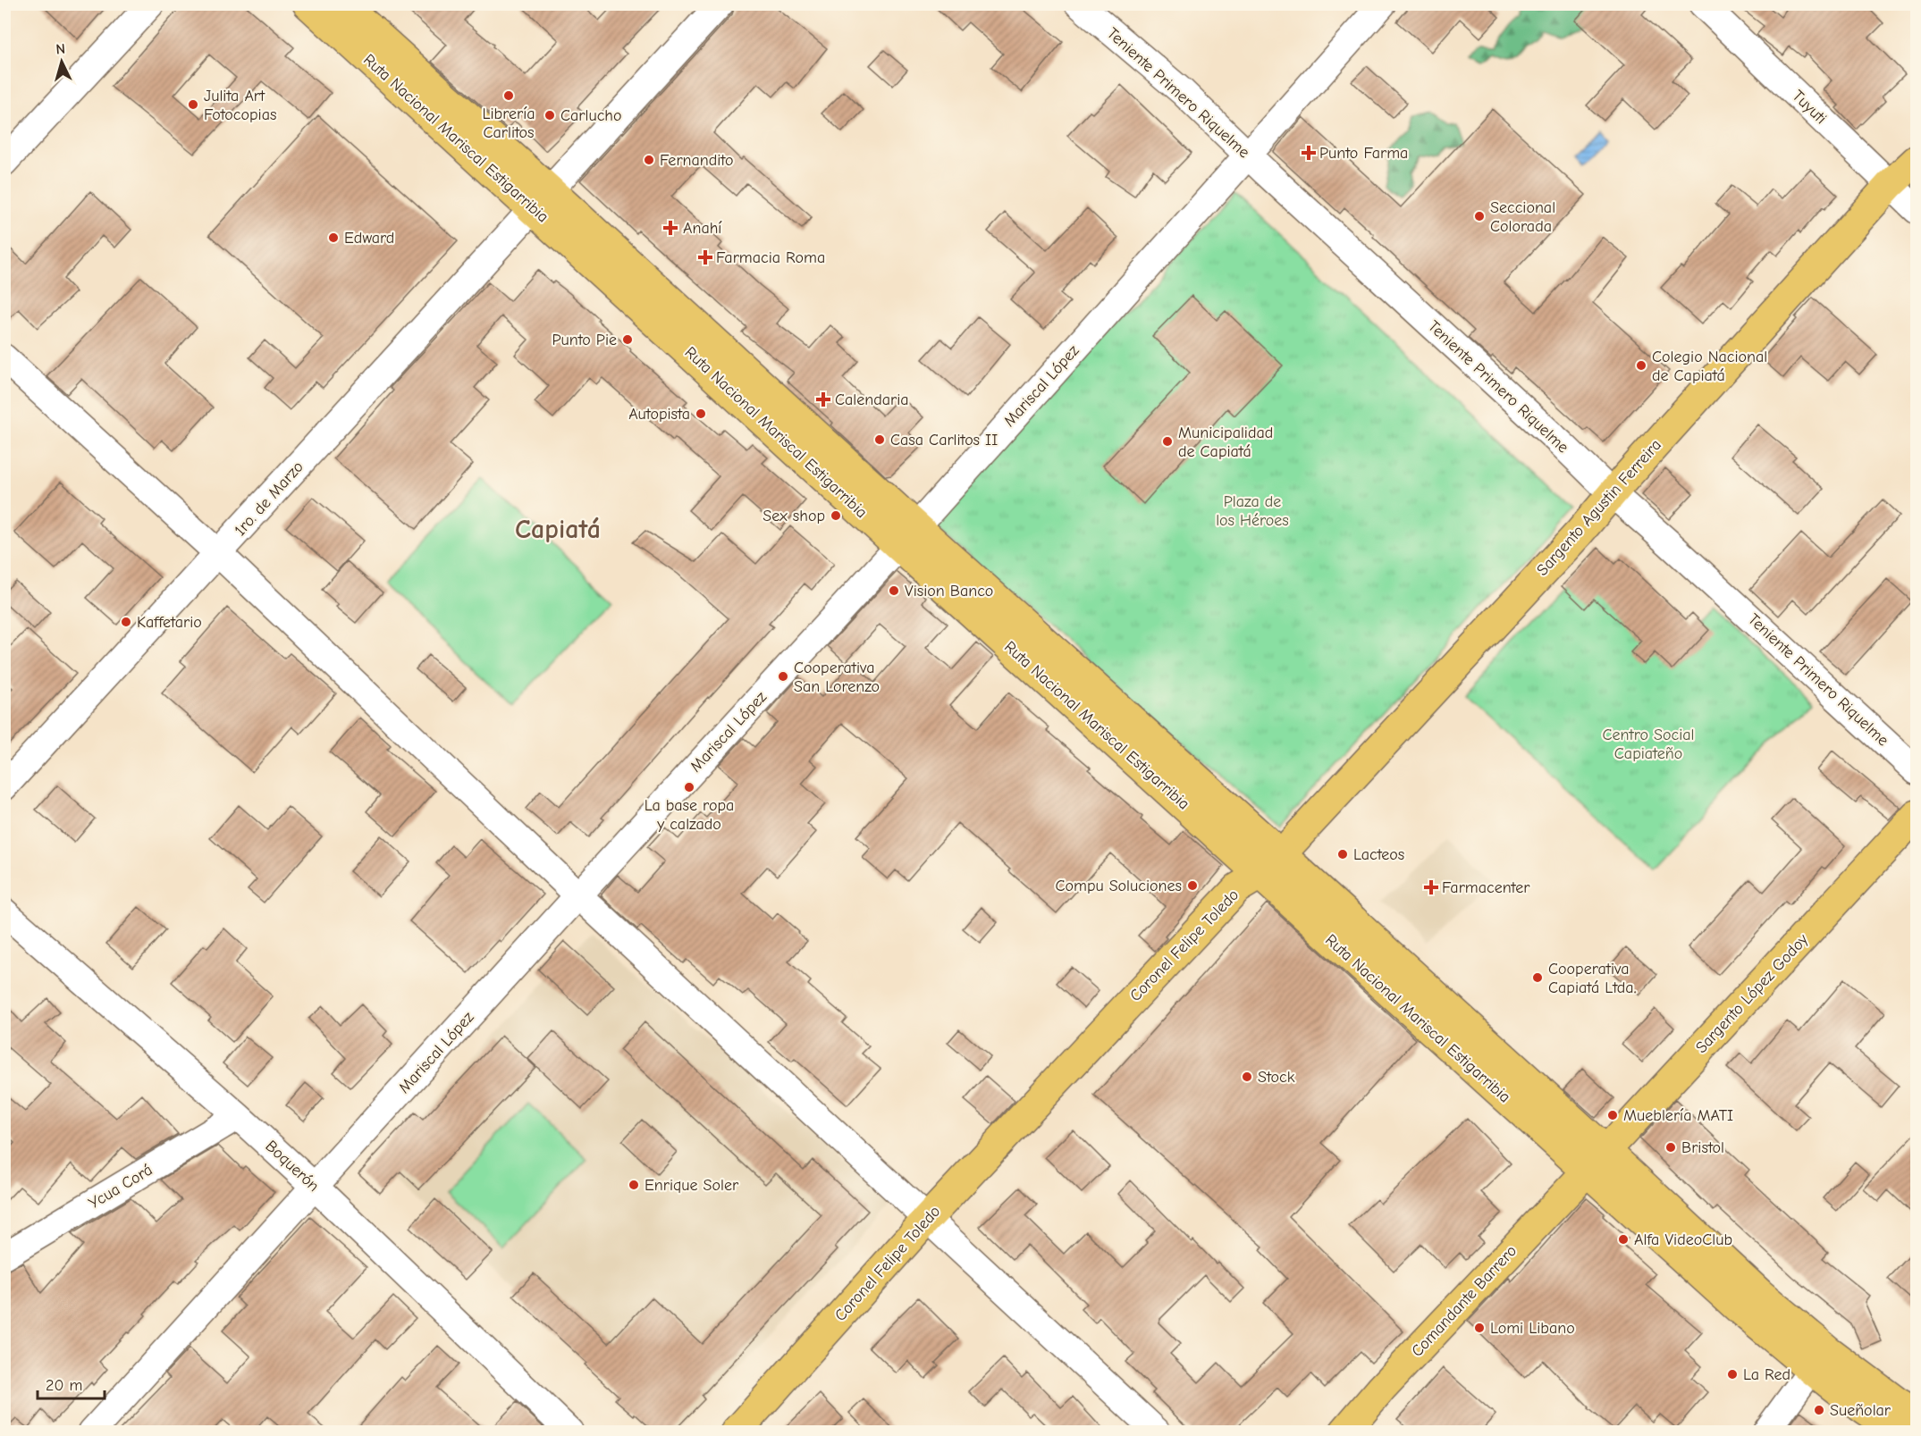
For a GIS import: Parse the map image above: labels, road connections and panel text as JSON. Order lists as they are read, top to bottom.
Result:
{
  "streets": {
    "main road": [
      "Ruta Nacional Mariscal Estigarribia",
      "Sargento Agustin Ferreira",
      "Coronel Felipe Toledo",
      "Sargento López Godoy",
      "Comandante Barrero"
    ],
    "street": [
      "Teniente Primero Riquelme",
      "Tuyuti",
      "Mariscal López",
      "1ro. de Marzo",
      "Boquerón",
      "Ycua Corá"
    ]
  },
  "crossings": [
    ["Teniente Primero Riquelme", "Mariscal López"],
    ["Teniente Primero Riquelme", "Sargento Agustin Ferreira"],
    ["Tuyuti", "Sargento Agustin Ferreira"],
    ["Ruta Nacional Mariscal Estigarribia", "Mariscal López"],
    ["Ruta Nacional Mariscal Estigarribia", "1ro. de Marzo"],
    ["Ruta Nacional Mariscal Estigarribia", "Sargento Agustin Ferreira"],
    ["Ruta Nacional Mariscal Estigarribia", "Coronel Felipe Toledo"],
    ["Ruta Nacional Mariscal Estigarribia", "Sargento López Godoy"],
    ["Ruta Nacional Mariscal Estigarribia", "Comandante Barrero"],
    ["Mariscal López", "Boquerón"],
    ["Sargento Agustin Ferreira", "Coronel Felipe Toledo"],
    ["Sargento López Godoy", "Comandante Barrero"],
    ["Boquerón", "Ycua Corá"]
  ],
  "districts": ["Capiatá"],
  "parks": ["Plaza de los Héroes", "Centro Social Capiateño"],
  "places": {
    "other": [
      "Librería Carlitos",
      "Julita Art Fotocopias",
      "Carlucho",
      "Fernandito",
      "Seccional Colorada",
      "Edward",
      "Punto Pie",
      "Colegio Nacional de Capiatá",
      "Autopista",
      "Casa Carlitos II",
      "Municipalidad de Capiatá",
      "Sex shop",
      "Vision Banco",
      "Kaffetario",
      "Cooperativa San Lorenzo",
      "La base ropa y calzado",
      "Lacteos",
      "Compu Soluciones",
      "Cooperativa Capiatá Ltda.",
      "Stock",
      "Mueblería MATI",
      "Bristol",
      "Enrique Soler",
      "Alfa VideoClub",
      "Lomi Libano",
      "La Red",
      "Sueñolar"
    ],
    "health": [
      "Punto Farma",
      "Anahí",
      "Farmacia Roma",
      "Calendaria",
      "Farmacenter"
    ]
  },
  "scale_bar": "20 m",
  "north": "top"
}
